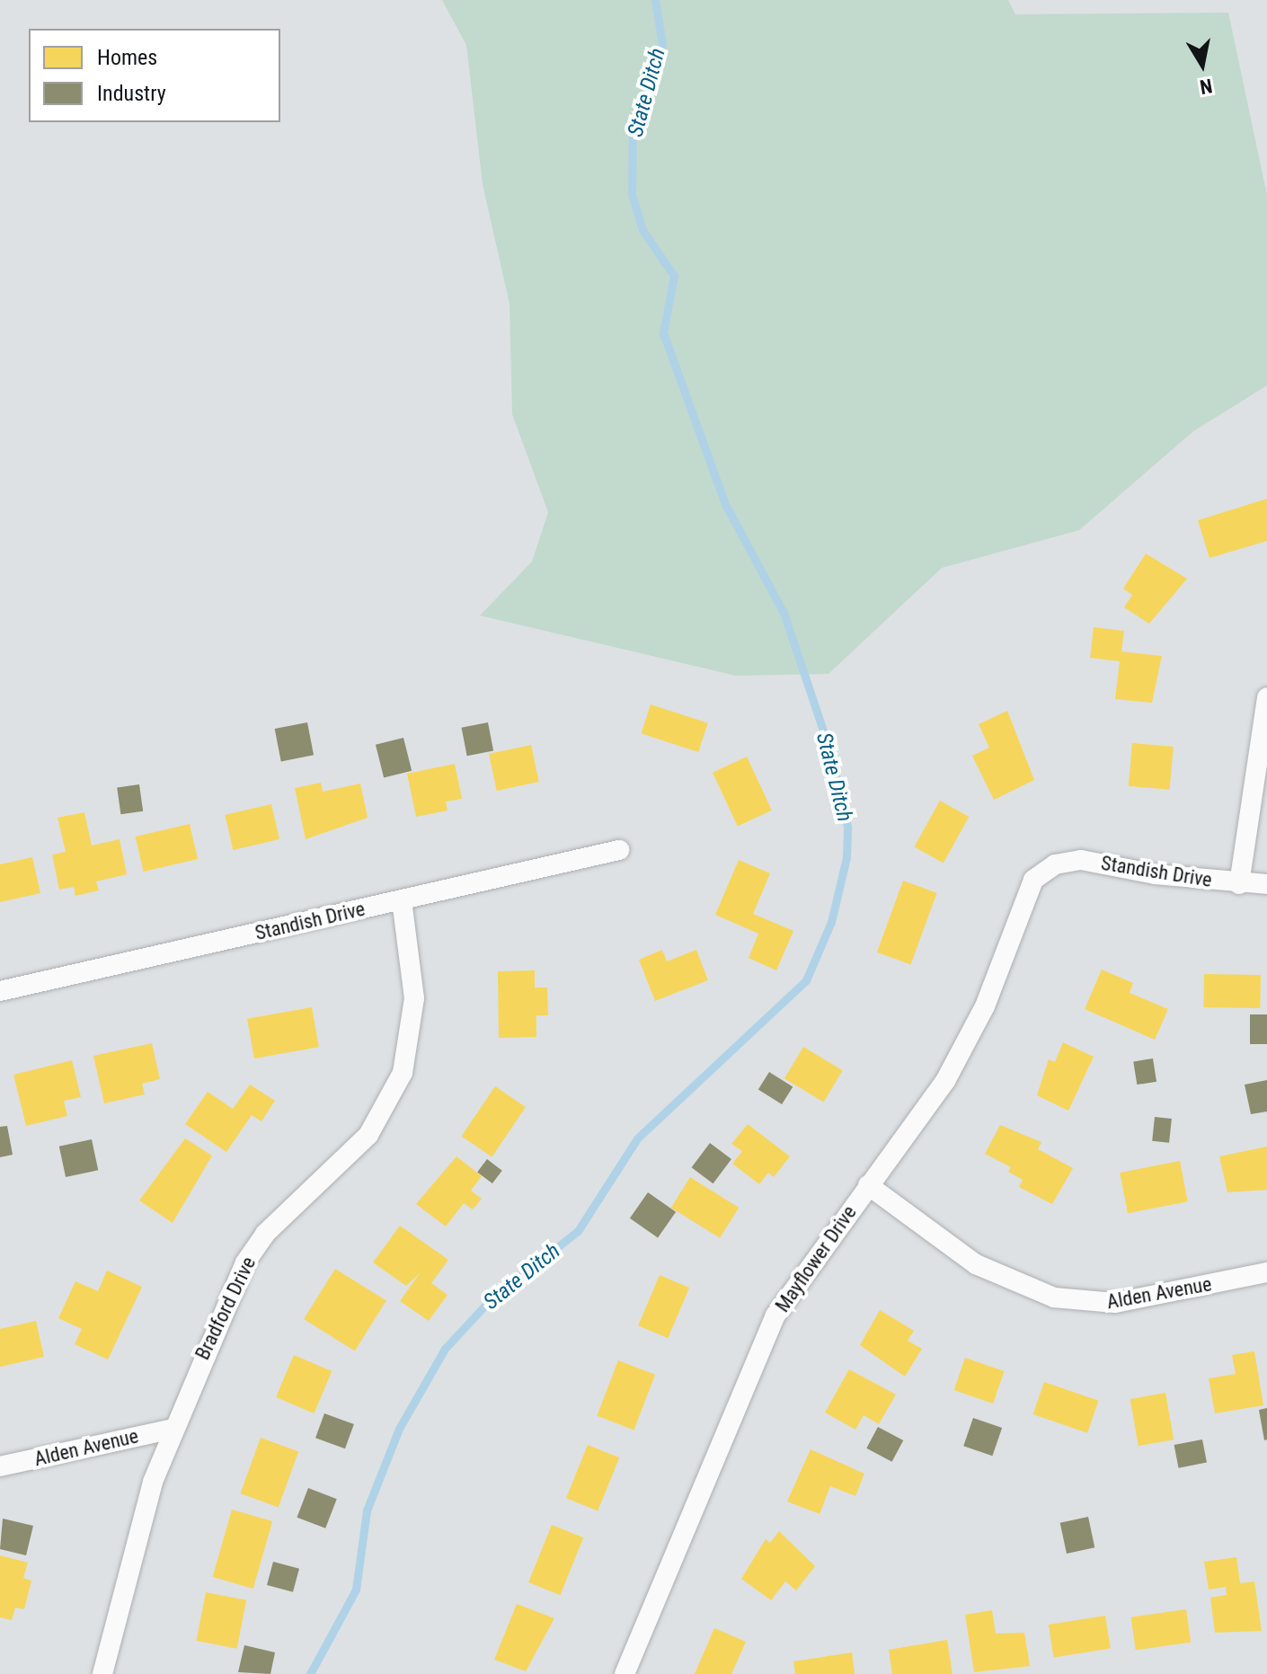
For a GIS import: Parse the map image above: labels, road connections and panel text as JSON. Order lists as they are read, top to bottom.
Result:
{
  "streets": {
    "street": [
      "Standish Drive",
      "Mayflower Drive",
      "Alden Avenue",
      "Bradford Drive"
    ]
  },
  "crossings": [
    ["Standish Drive", "Mayflower Drive"],
    ["Standish Drive", "Bradford Drive"],
    ["Mayflower Drive", "Alden Avenue"],
    ["Alden Avenue", "Bradford Drive"]
  ],
  "water": ["State Ditch"],
  "legend": ["Homes", "Industry"],
  "north": "bottom"
}
